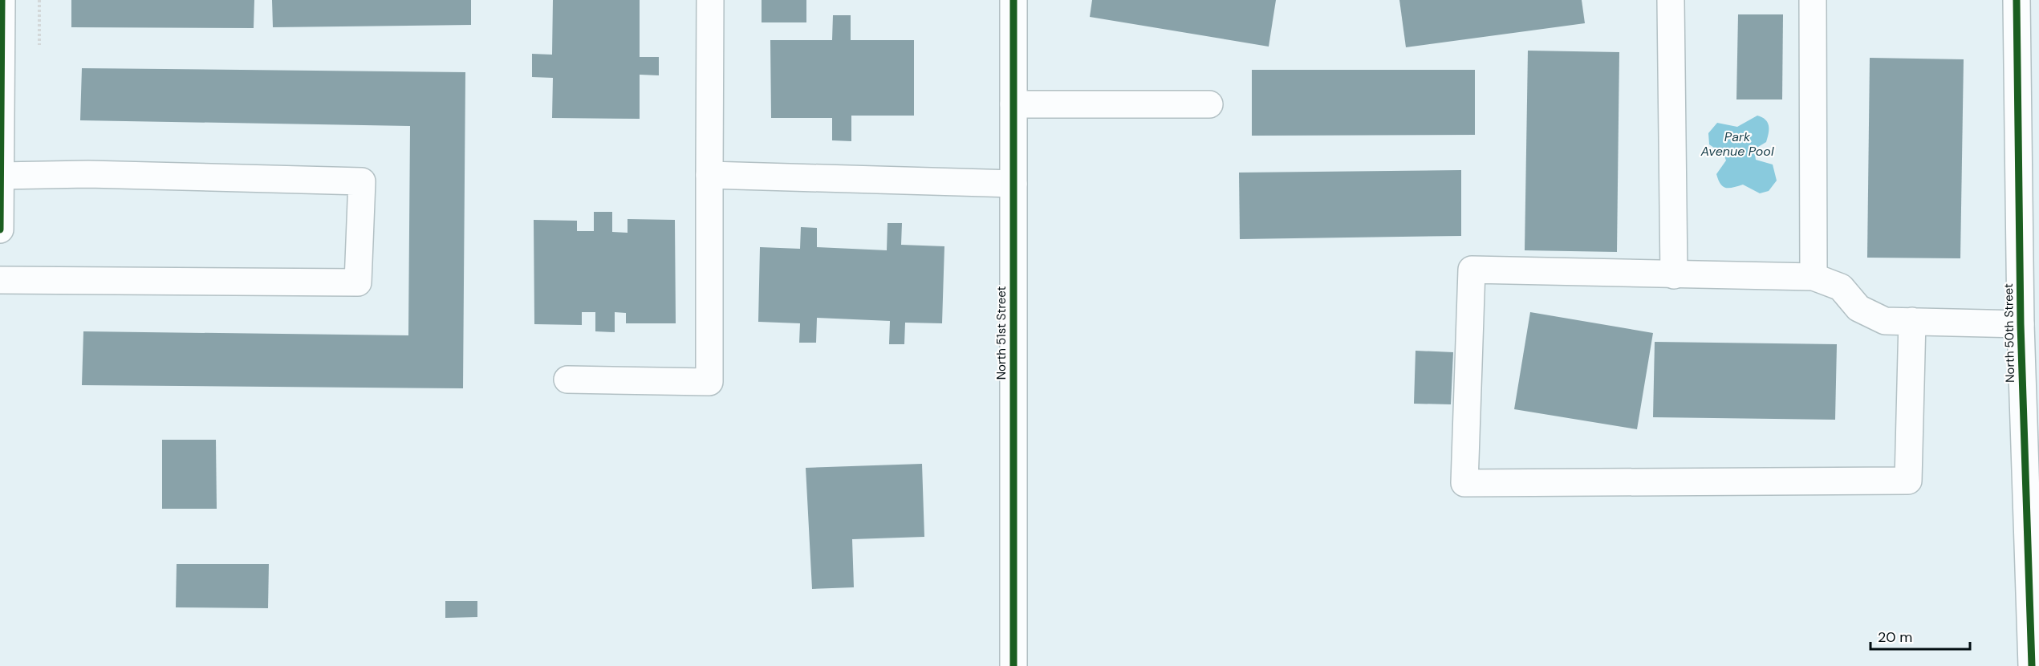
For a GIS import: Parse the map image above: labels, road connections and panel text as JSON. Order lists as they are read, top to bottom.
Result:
{
  "streets": {
    "street": ["North 51st Street", "North 50th Street"]
  },
  "water": ["Park Avenue Pool"],
  "scale_bar": "20 m"
}
